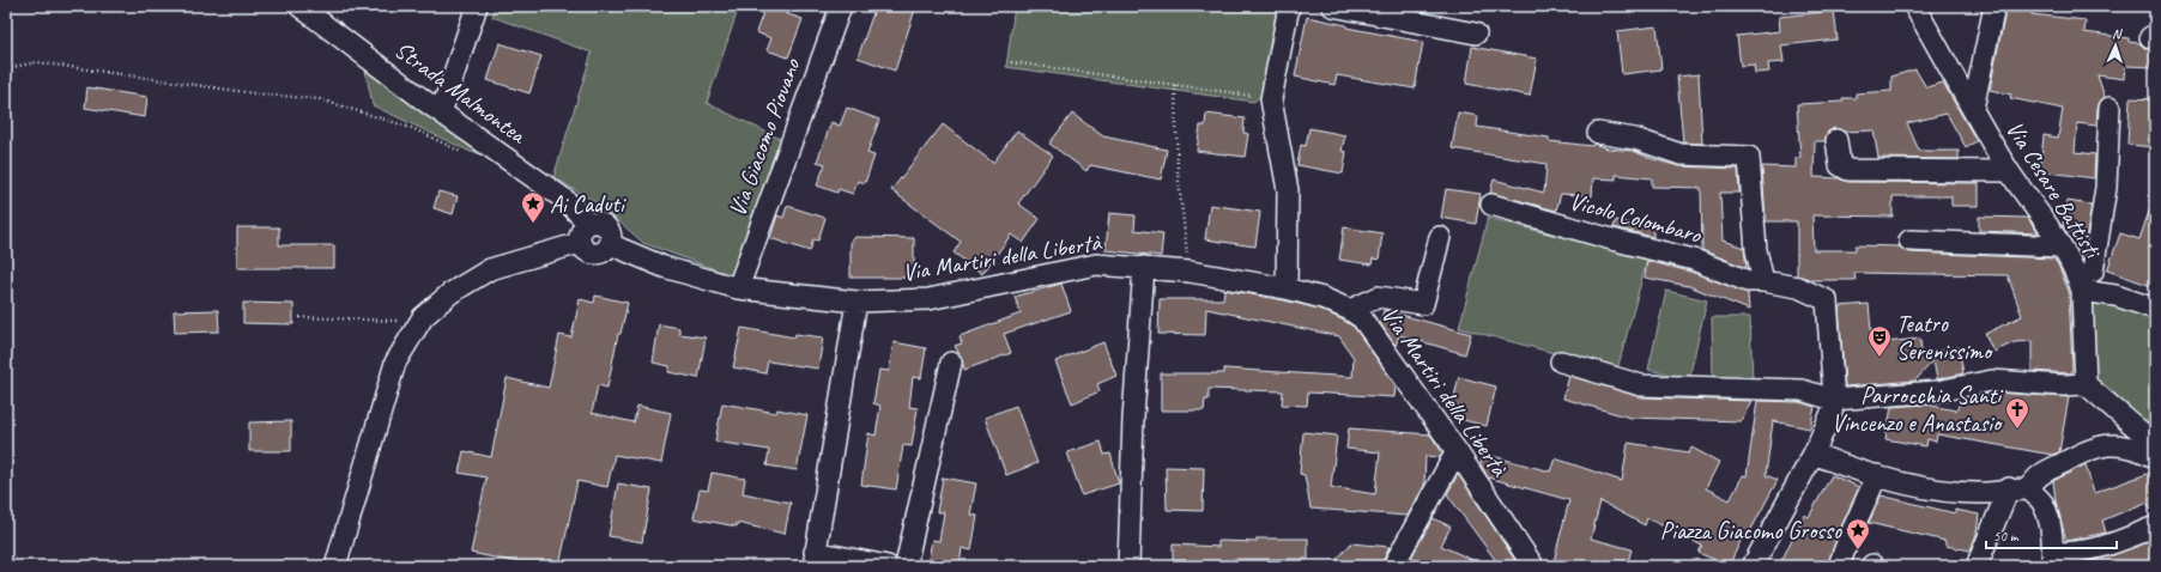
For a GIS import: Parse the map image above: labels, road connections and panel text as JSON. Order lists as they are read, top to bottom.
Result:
{
  "streets": {
    "street": [
      "Strada Malmontea",
      "Via Giacomo Piovano",
      "Via Cesare Battisti",
      "Vicolo Colombaro",
      "Via Martiri della Libertà"
    ]
  },
  "crossings": [
    ["Strada Malmontea", "Via Martiri della Libertà"],
    ["Via Giacomo Piovano", "Via Martiri della Libertà"]
  ],
  "places": {
    "place": ["Ai Caduti", "Piazza Giacomo Grosso"],
    "theatre": ["Teatro Serenissimo"],
    "church": ["Parrocchia Santi Vincenzo e Anastasio"]
  },
  "scale_bar": "50 m",
  "north": "top"
}
